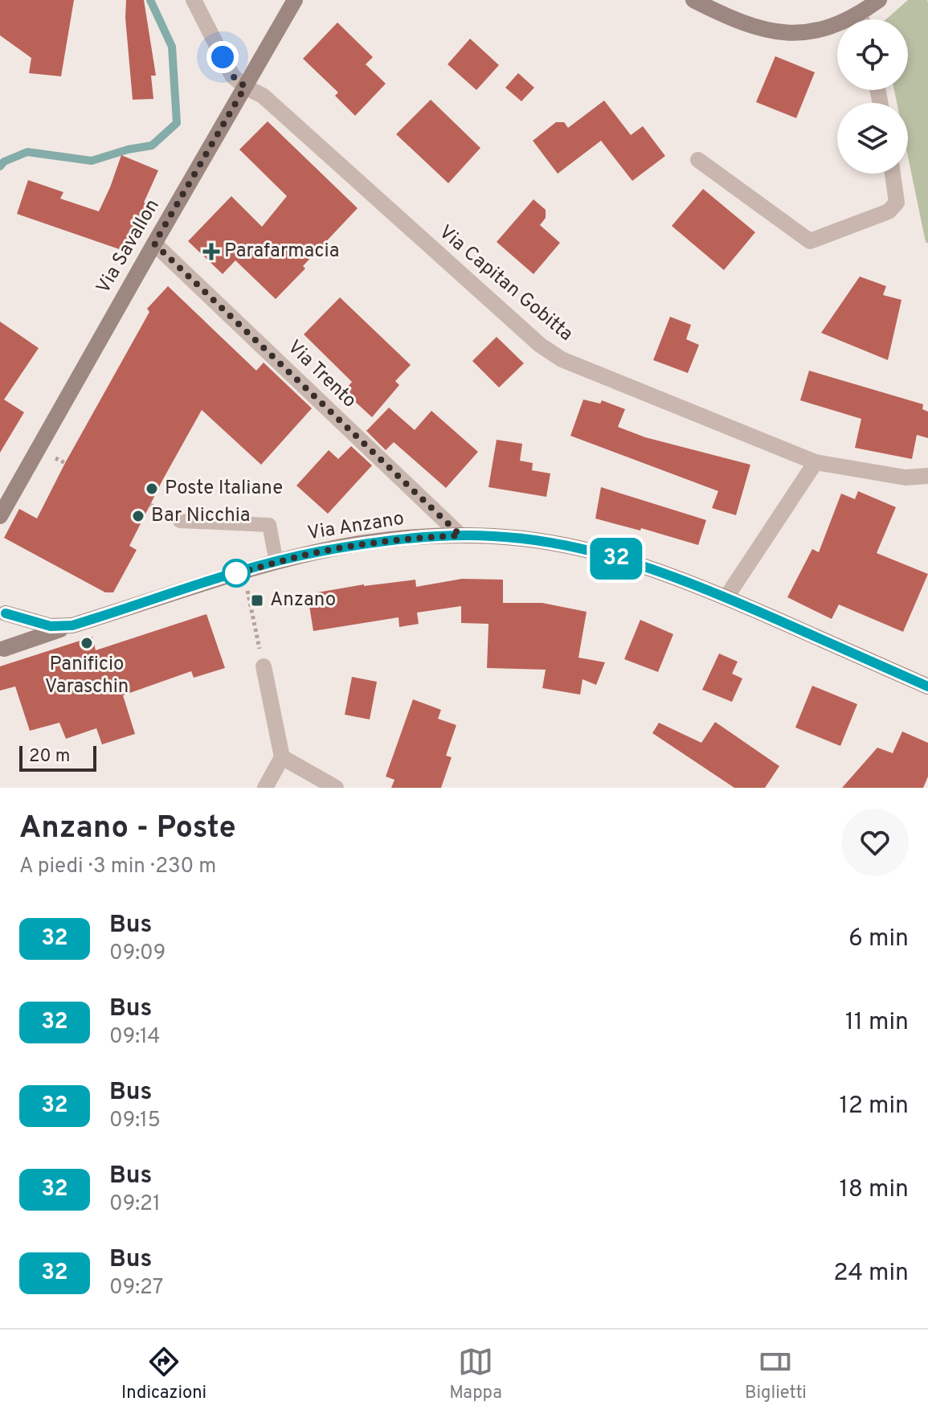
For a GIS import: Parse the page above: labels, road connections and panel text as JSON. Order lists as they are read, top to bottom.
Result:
{
  "streets": {
    "main road": ["Via Savallon", "Via Anzano"],
    "street": ["Via Capitan Gobitta", "Via Trento"]
  },
  "crossings": [
    ["Via Savallon", "Via Capitan Gobitta"],
    ["Via Savallon", "Via Trento"],
    ["Via Trento", "Via Anzano"]
  ],
  "places": {
    "health": ["Parafarmacia"],
    "other": ["Poste Italiane", "Bar Nicchia", "Panificio Varaschin"],
    "transit": ["Anzano"]
  },
  "lines": ["bus line 32"],
  "scale_bar": "20 m",
  "page": {
    "on_map": "32",
    "scale": "20 m",
    "heading": ["Anzano - Poste", "A piedi · 3 min · 230 m"],
    "list": [
      {
        "mark": "32",
        "name": "Bus",
        "note": "09:09",
        "value": "6 min"
      },
      {
        "mark": "32",
        "name": "Bus",
        "note": "09:14",
        "value": "11 min"
      },
      {
        "mark": "32",
        "name": "Bus",
        "note": "09:15",
        "value": "12 min"
      },
      {
        "mark": "32",
        "name": "Bus",
        "note": "09:21",
        "value": "18 min"
      },
      {
        "mark": "32",
        "name": "Bus",
        "note": "09:27",
        "value": "24 min"
      }
    ],
    "tabs": ["Indicazioni", "Mappa", "Biglietti"]
  }
}
